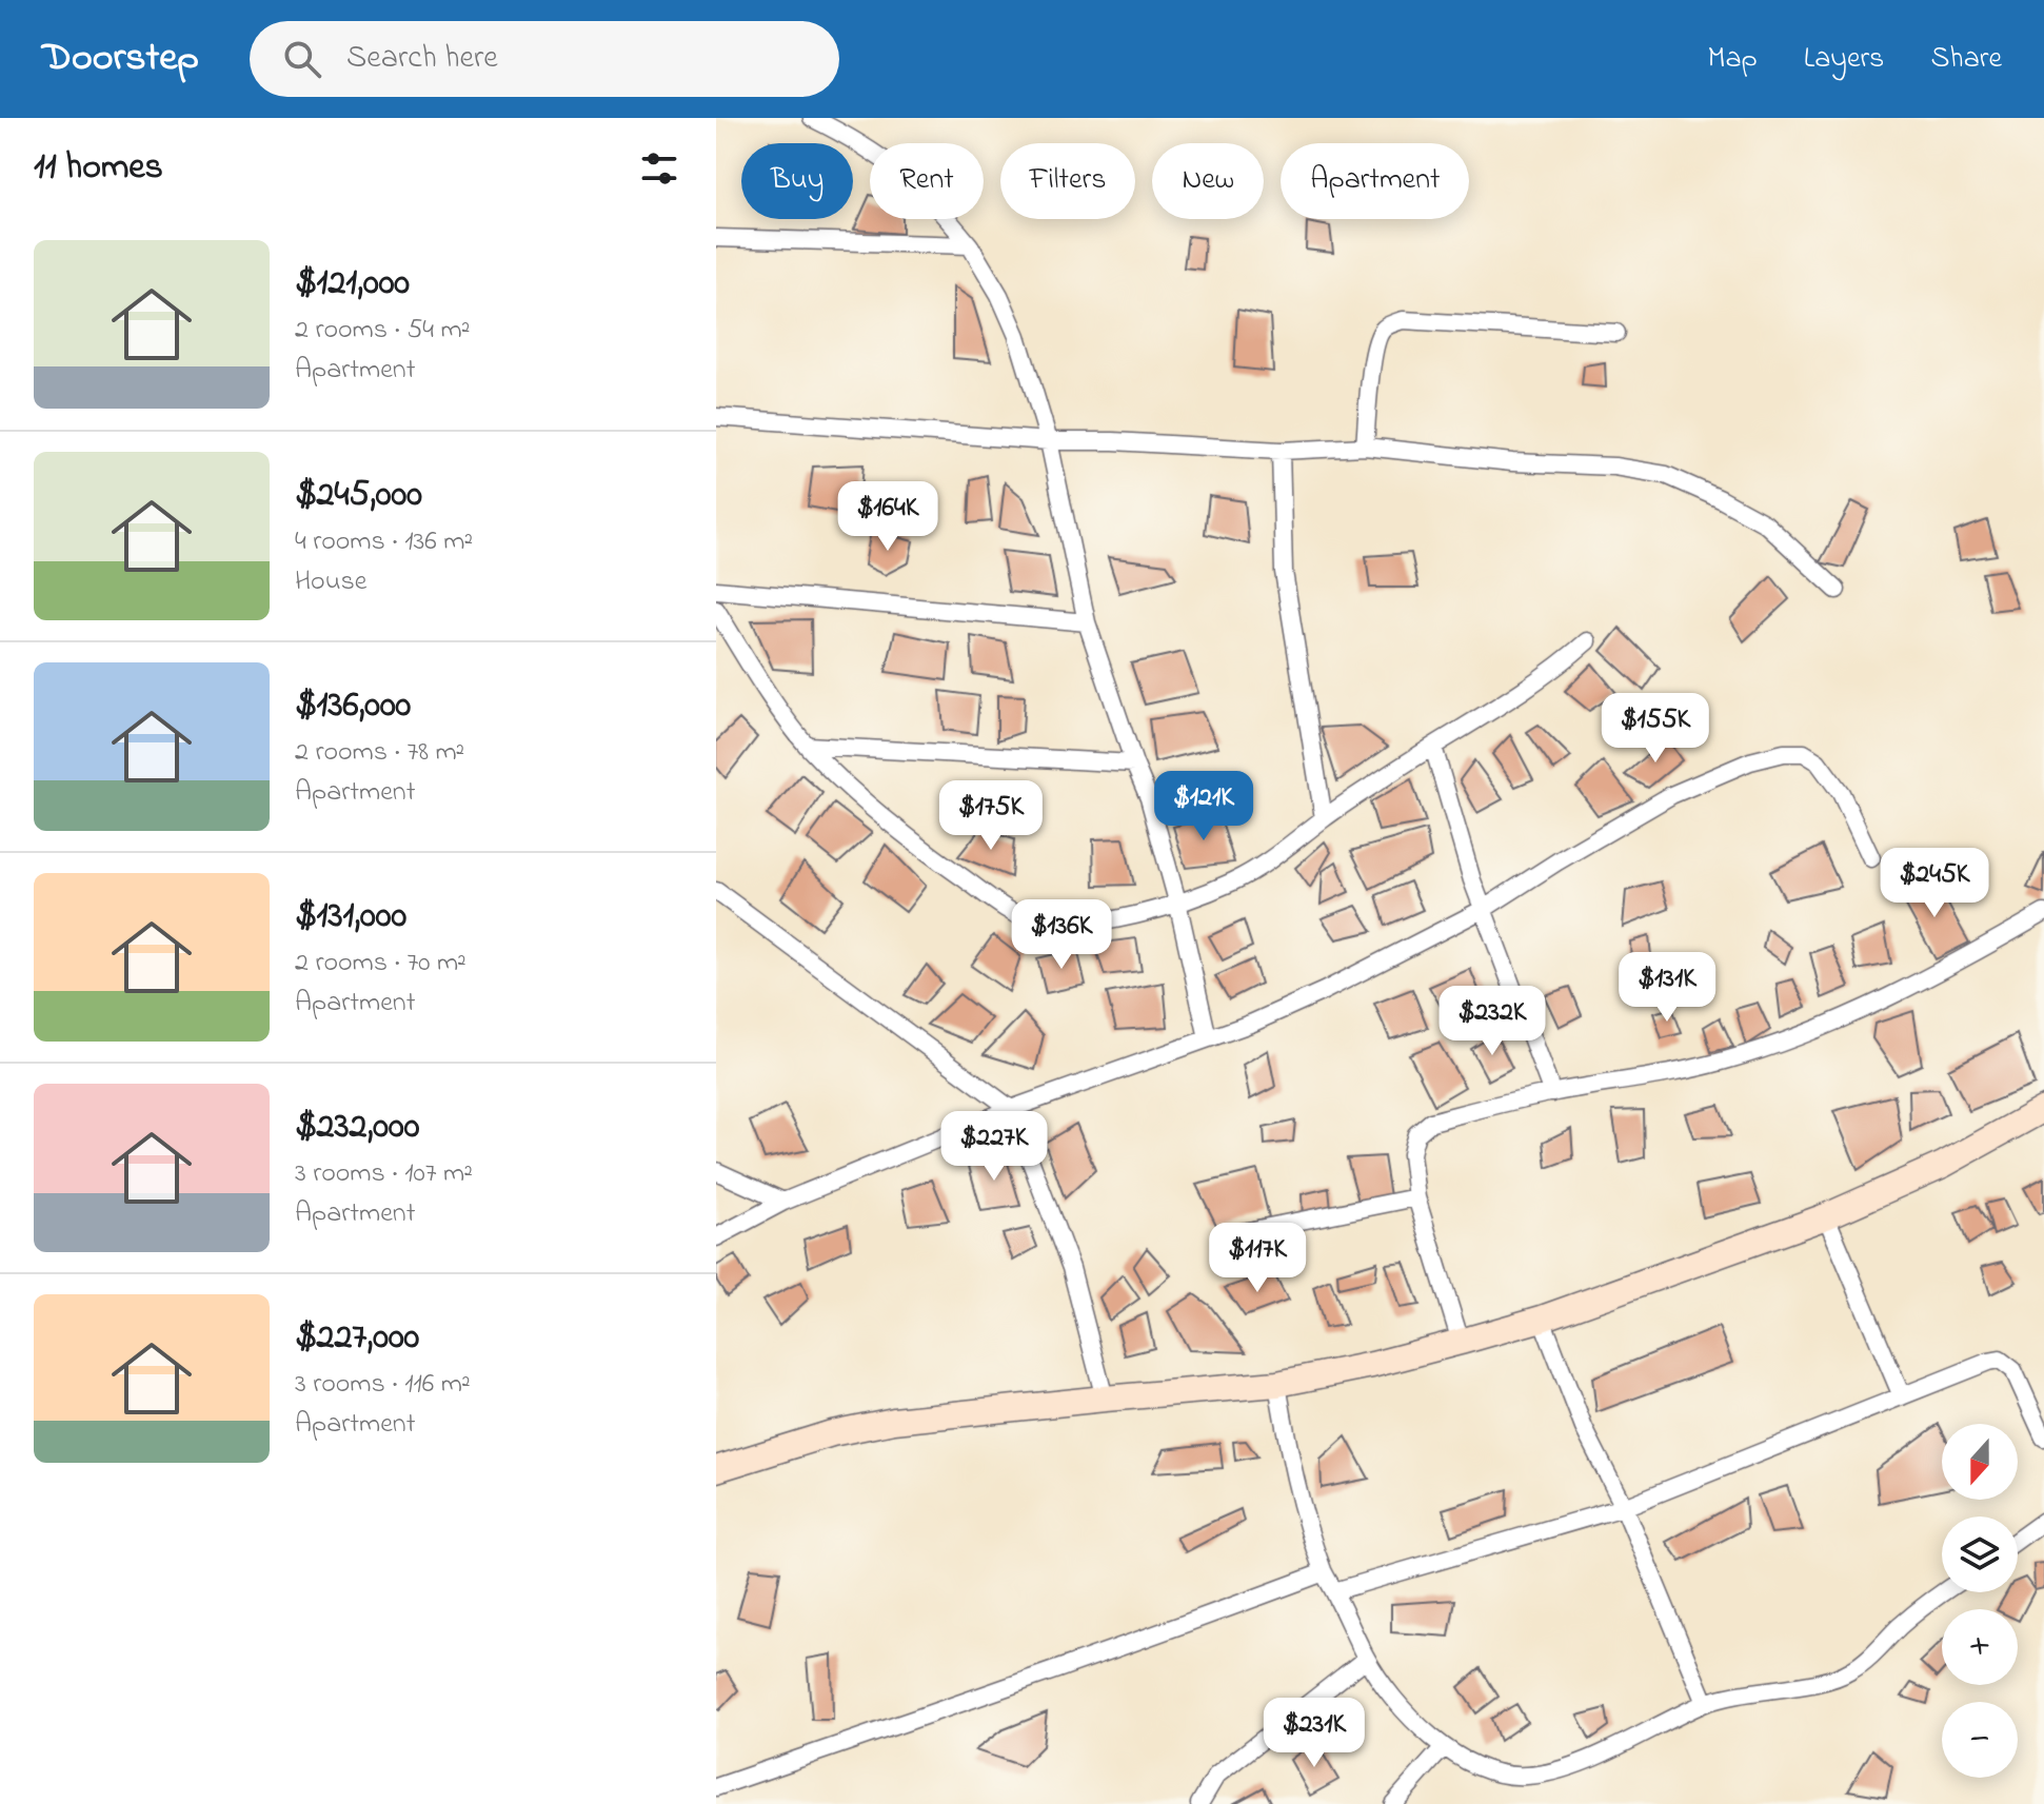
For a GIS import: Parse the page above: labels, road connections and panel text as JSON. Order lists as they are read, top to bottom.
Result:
{
  "north": "bottom",
  "page": {
    "header": "Doorstep",
    "search": "Search here",
    "nav": ["Map", "Layers", "Share"],
    "heading": "11 homes",
    "chip": [
      "Buy",
      "Rent",
      "Filters",
      "New",
      "Apartment"
    ],
    "list": [
      {
        "name": "$121,000",
        "note": "2 rooms · 54 m² · Apartment"
      },
      {
        "name": "$245,000",
        "note": "4 rooms · 136 m² · House"
      },
      {
        "name": "$136,000",
        "note": "2 rooms · 78 m² · Apartment"
      },
      {
        "name": "$131,000",
        "note": "2 rooms · 70 m² · Apartment"
      },
      {
        "name": "$232,000",
        "note": "3 rooms · 107 m² · Apartment"
      },
      {
        "name": "$227,000",
        "note": "3 rooms · 116 m² · Apartment"
      }
    ],
    "price": [
      "$164K",
      "$155K",
      "$121K",
      "$175K",
      "$245K",
      "$136K",
      "$131K",
      "$232K",
      "$227K",
      "$117K",
      "$231K"
    ],
    "map_buttons": ["+", "−"]
  }
}
